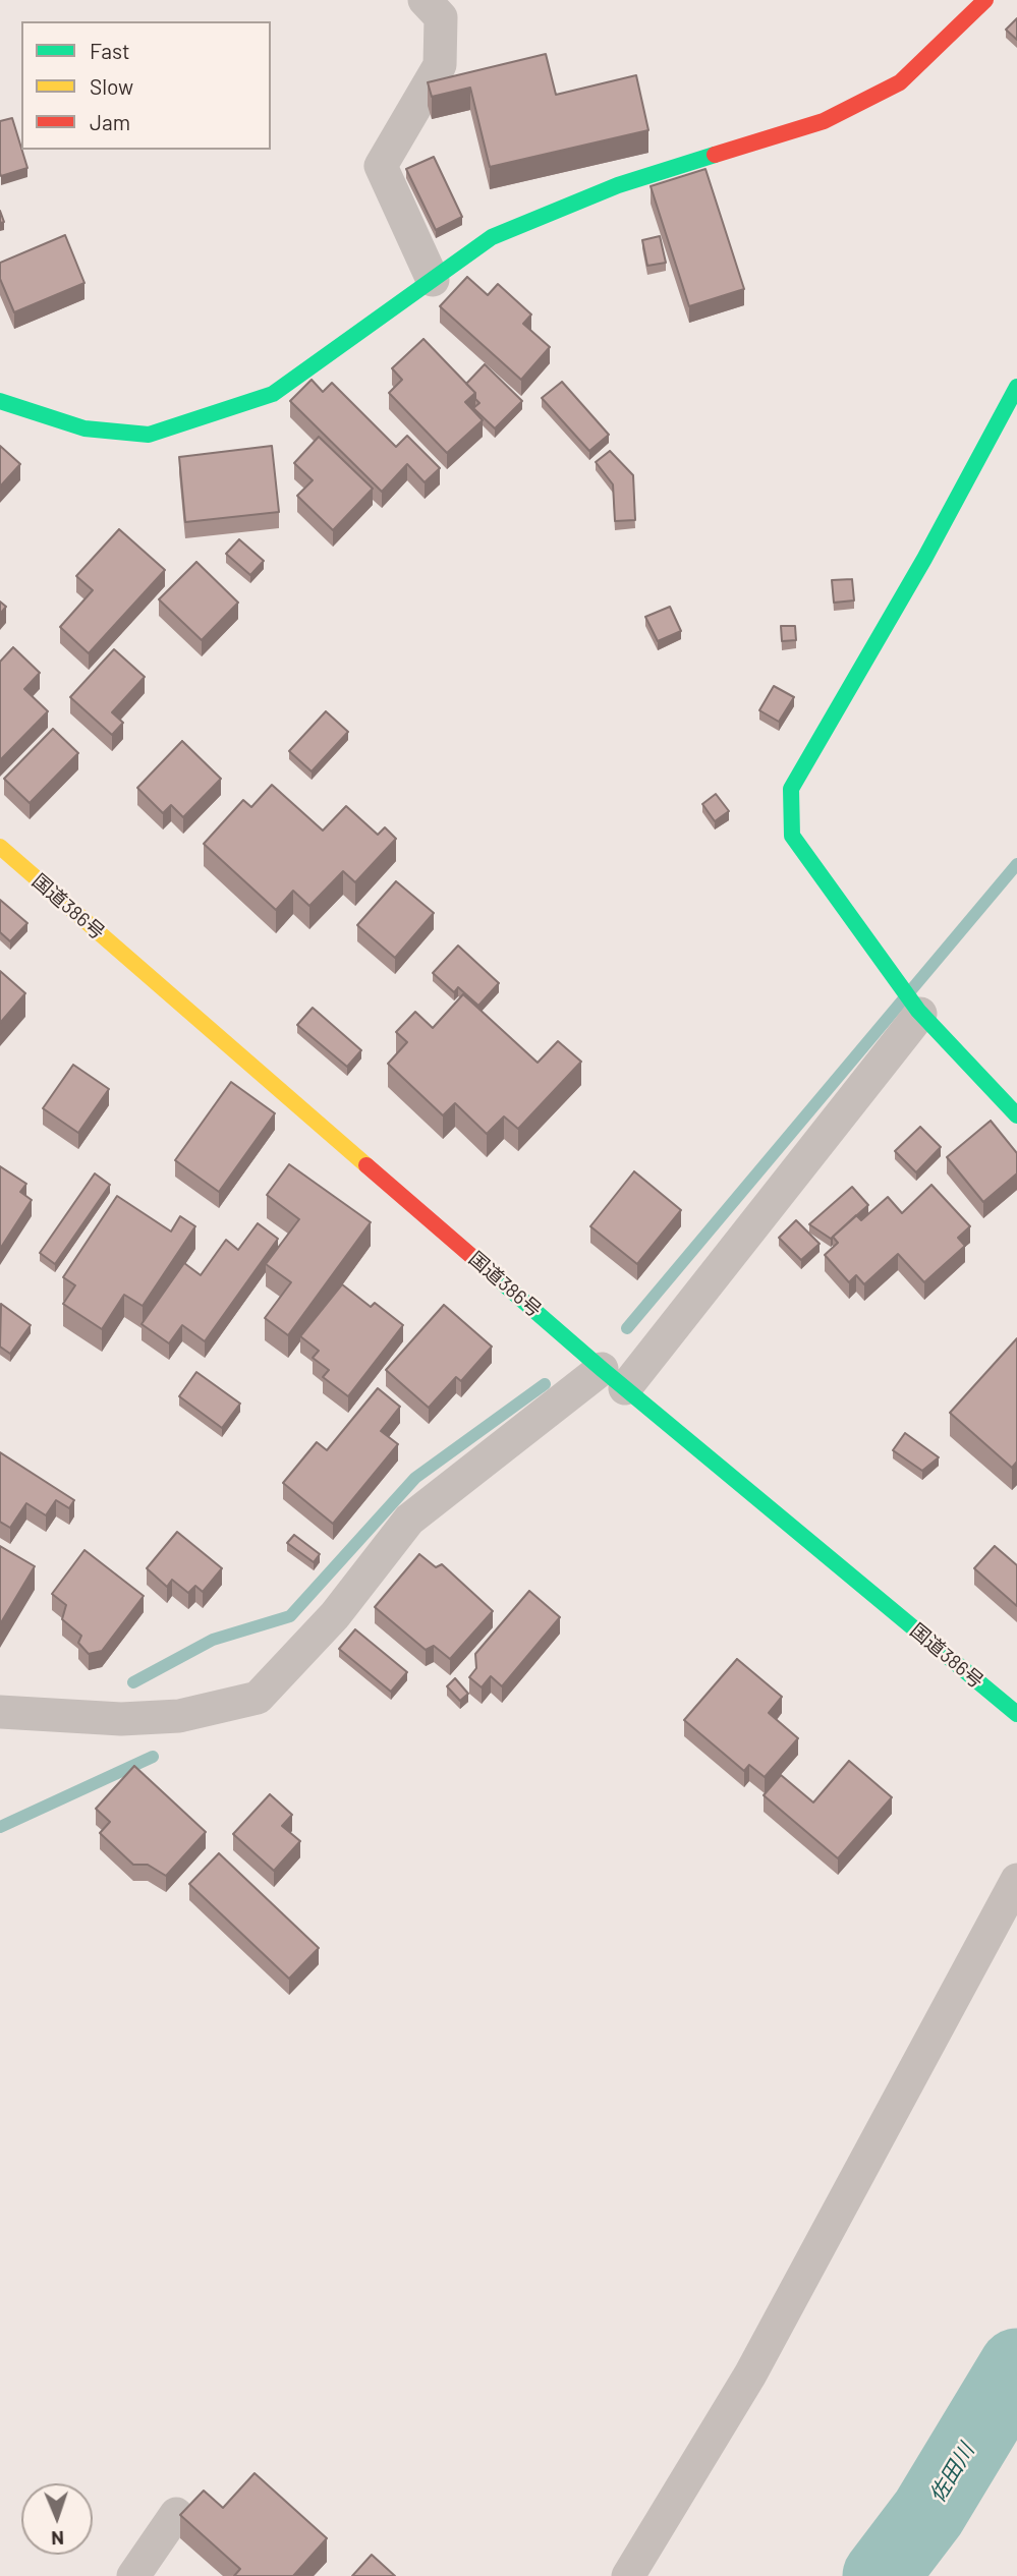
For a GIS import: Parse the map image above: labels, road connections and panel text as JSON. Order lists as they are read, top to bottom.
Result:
{
  "streets": {
    "main road": ["国道386号"]
  },
  "water": ["佐田川"],
  "legend": ["Fast", "Slow", "Jam"],
  "north": "bottom"
}
